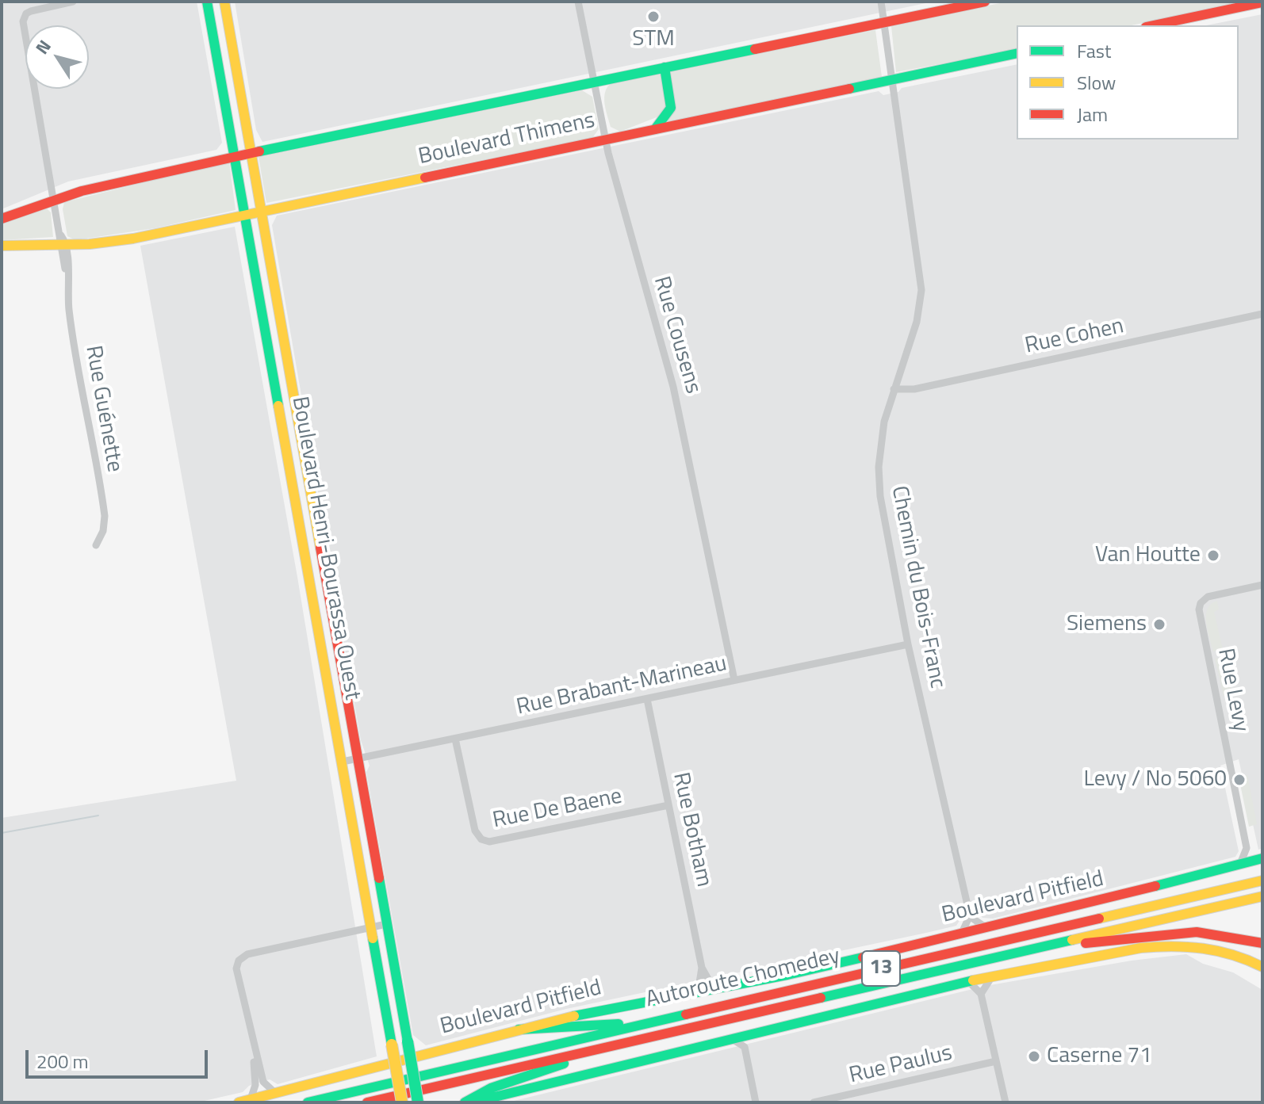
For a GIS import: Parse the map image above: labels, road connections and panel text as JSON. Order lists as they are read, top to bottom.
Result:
{
  "streets": {
    "main road": [
      "Boulevard Thimens",
      "Boulevard Henri-Bourassa Ouest",
      "Boulevard Pitfield",
      "13",
      "Autoroute Chomedey"
    ],
    "street": [
      "Rue Cousens",
      "Rue Cohen",
      "Rue Guénette",
      "Chemin du Bois-Franc",
      "Rue Brabant-Marineau",
      "Rue Levy",
      "Rue De Baene",
      "Rue Botham",
      "Rue Paulus"
    ]
  },
  "crossings": [
    ["Boulevard Thimens", "Rue Cousens"],
    ["Boulevard Thimens", "Rue Guénette"],
    ["Boulevard Thimens", "Boulevard Henri-Bourassa Ouest"],
    ["Boulevard Thimens", "Chemin du Bois-Franc"],
    ["Rue Cousens", "Rue Brabant-Marineau"],
    ["Rue Cohen", "Chemin du Bois-Franc"],
    ["Boulevard Henri-Bourassa Ouest", "Rue Brabant-Marineau"],
    ["Chemin du Bois-Franc", "Rue Brabant-Marineau"],
    ["Rue Brabant-Marineau", "Rue De Baene"],
    ["Rue Brabant-Marineau", "Rue Botham"],
    ["Rue De Baene", "Rue Botham"],
    ["Rue Botham", "Boulevard Pitfield"]
  ],
  "places": [
    "STM",
    "Van Houtte",
    "Siemens",
    "Levy / No 5060",
    "Caserne 71"
  ],
  "legend": ["Fast", "Slow", "Jam"],
  "scale_bar": "200 m",
  "north": "top left"
}
